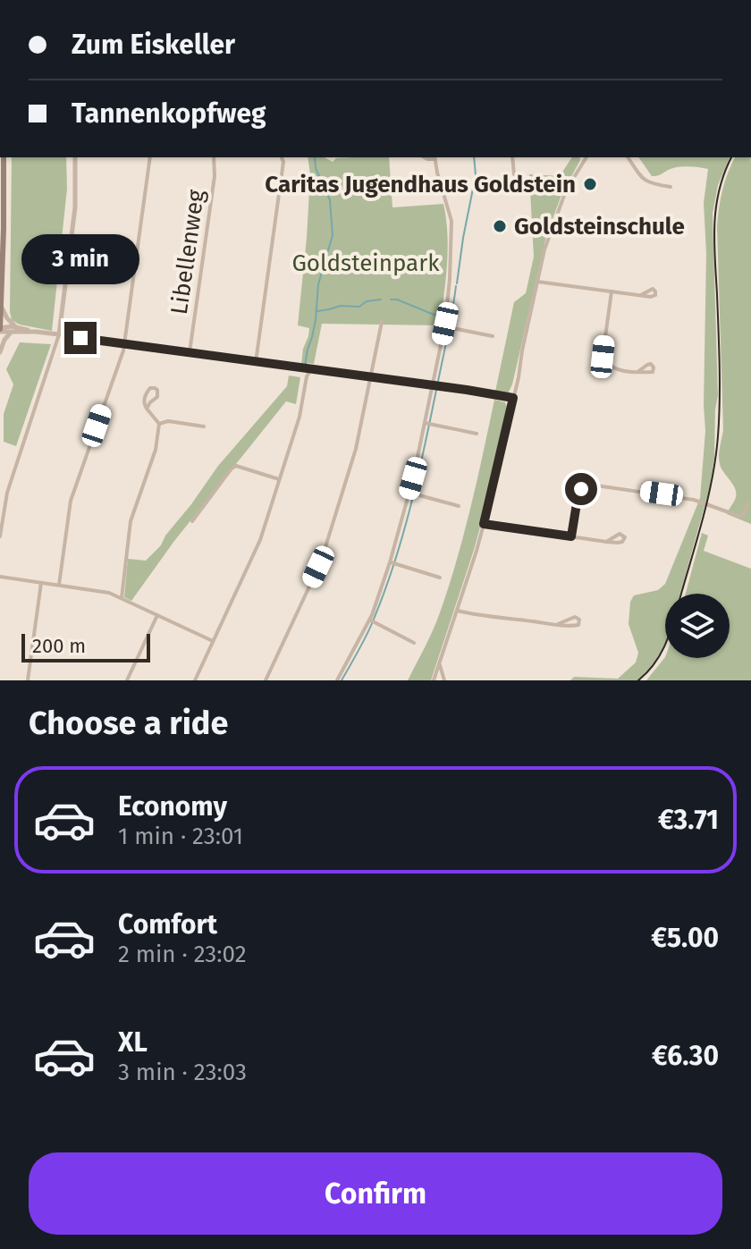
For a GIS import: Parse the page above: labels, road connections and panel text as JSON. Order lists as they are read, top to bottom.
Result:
{
  "streets": {
    "street": ["Libellenweg"]
  },
  "parks": ["Goldsteinpark"],
  "places": ["Caritas Jugendhaus Goldstein", "Goldsteinschule"],
  "scale_bar": "200 m",
  "page": {
    "banner": ["Zum Eiskeller", "Tannenkopfweg"],
    "bubble": "3 min",
    "scale": "200 m",
    "heading": "Choose a ride",
    "list": [
      {
        "name": "Economy",
        "note": "1 min · 23:01",
        "value": "€3.71"
      },
      {
        "name": "Comfort",
        "note": "2 min · 23:02",
        "value": "€5.00"
      },
      {
        "name": "XL",
        "note": "3 min · 23:03",
        "value": "€6.30"
      }
    ],
    "buttons": "Confirm"
  }
}
